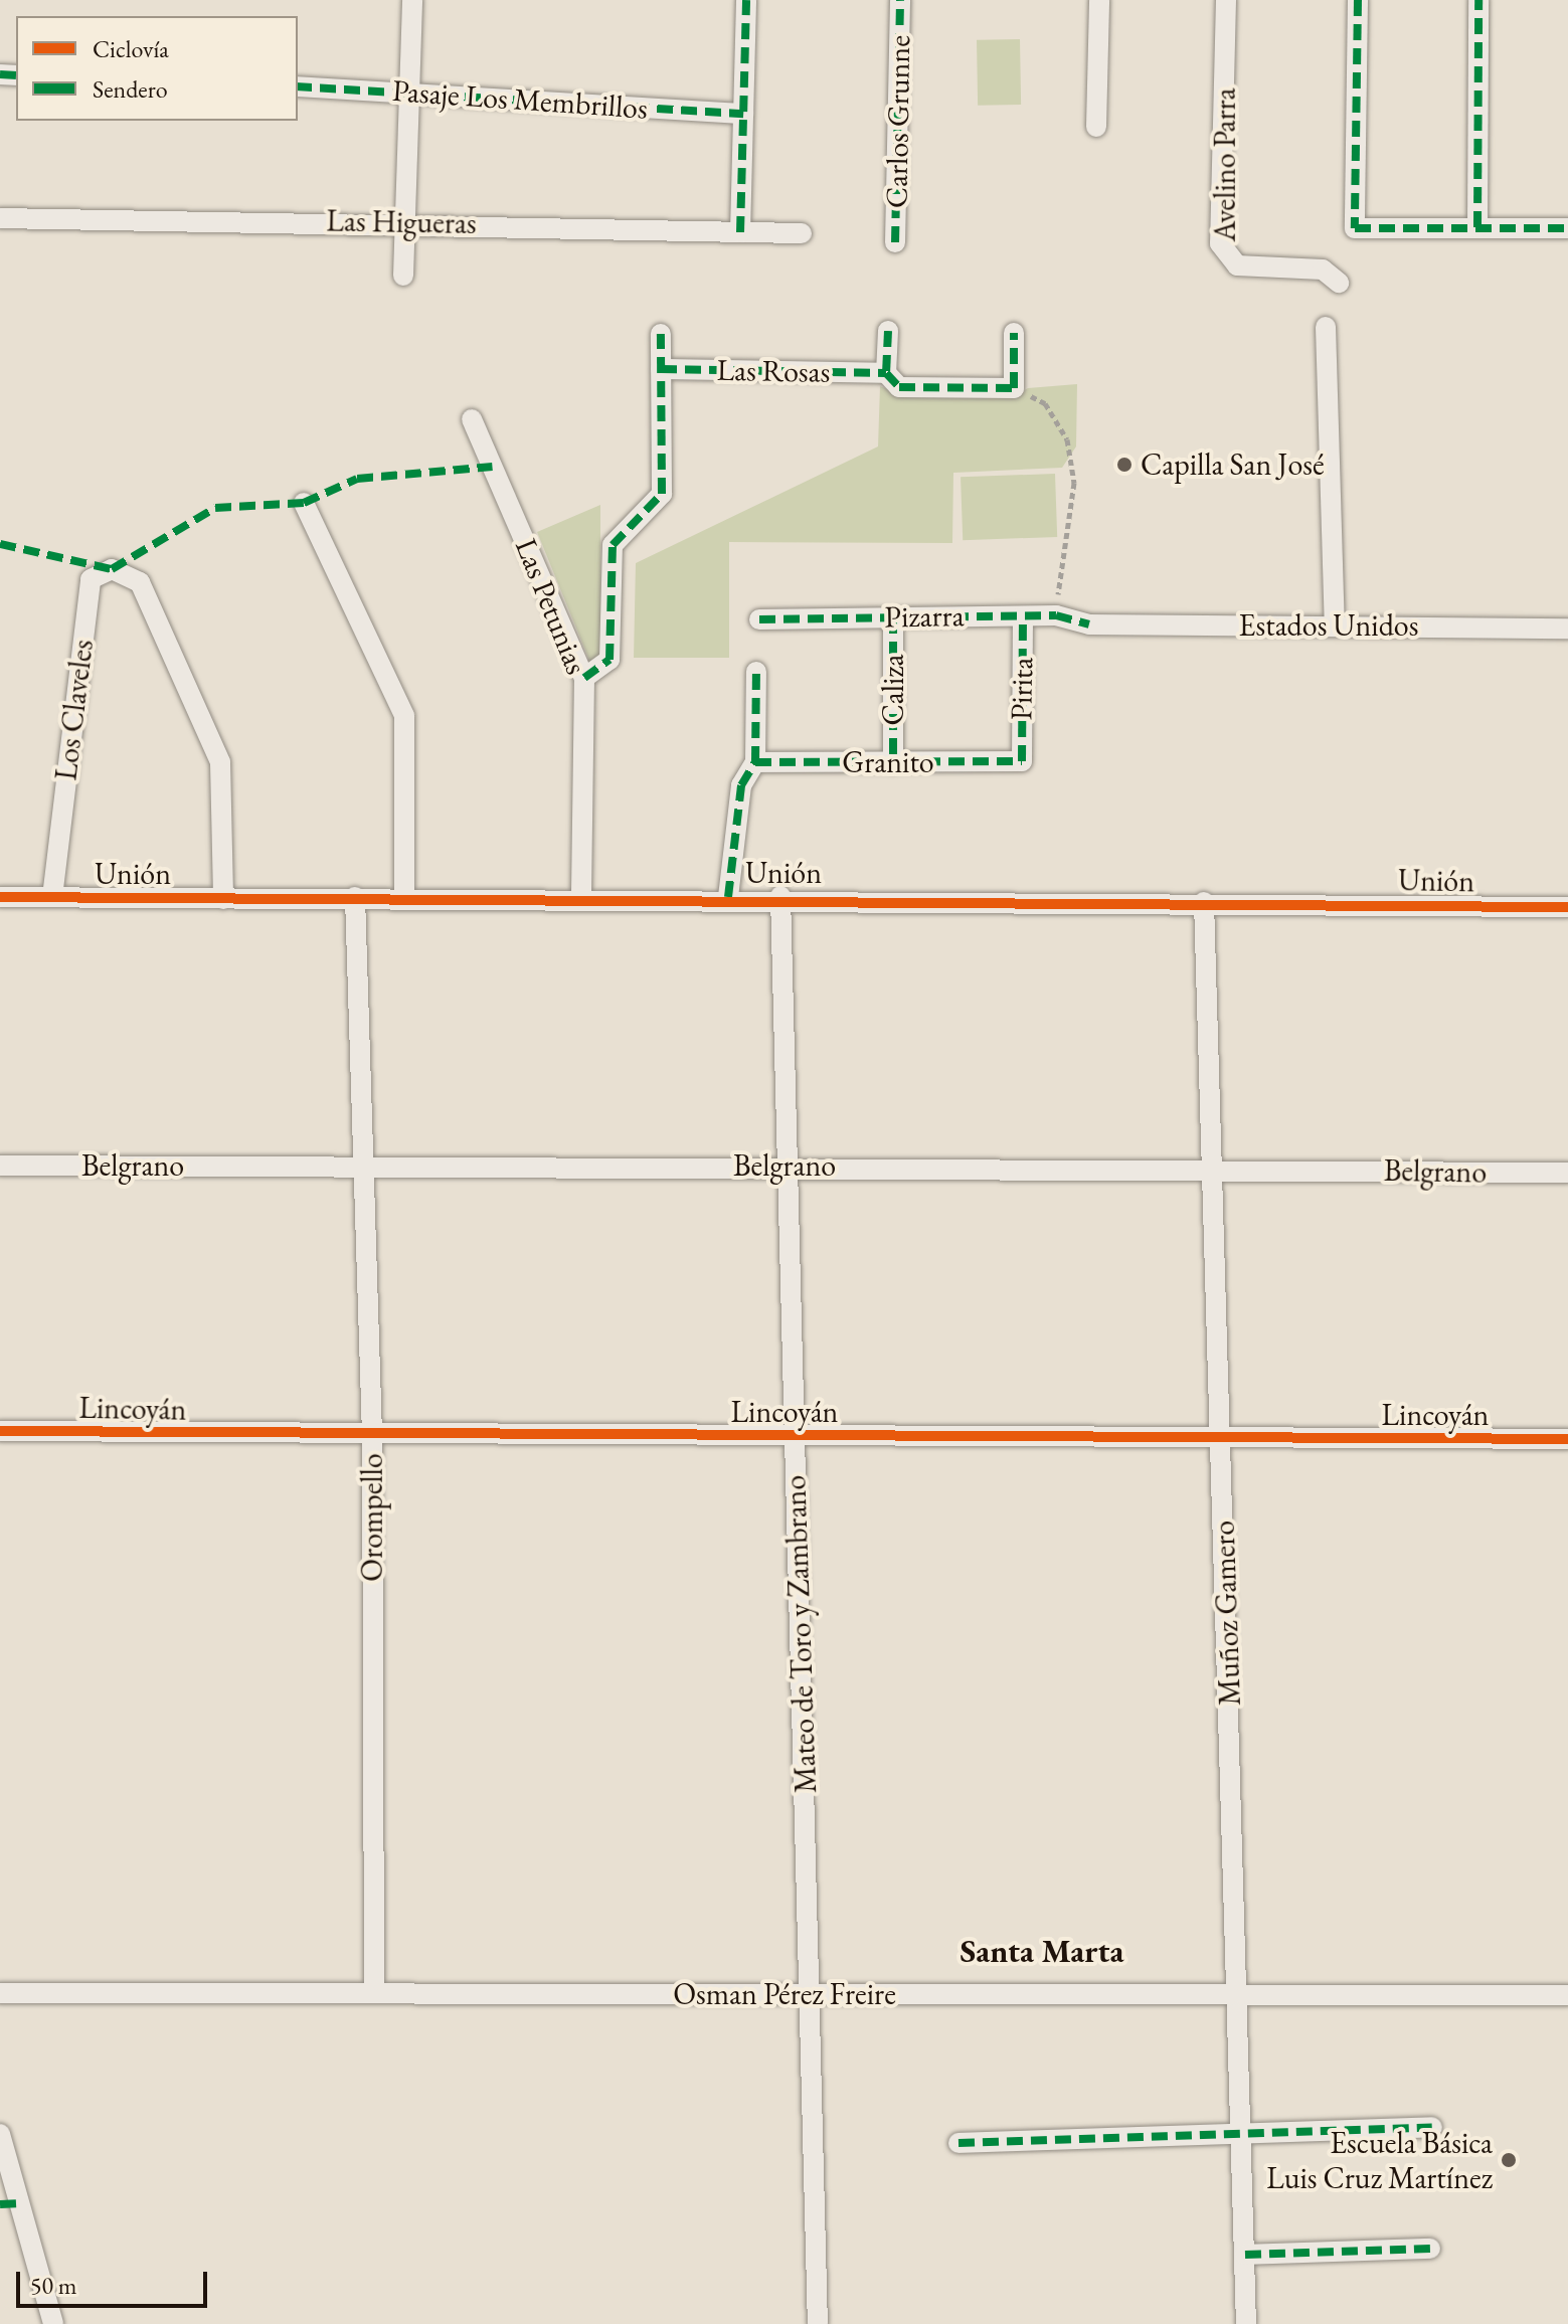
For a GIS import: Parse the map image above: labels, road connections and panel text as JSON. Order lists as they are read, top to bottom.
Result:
{
  "streets": {
    "street": [
      "Pasaje Los Membrillos",
      "Carlos Grunne",
      "Avelino Parra",
      "Las Higueras",
      "Las Rosas",
      "Las Petunias",
      "Pizarra",
      "Estados Unidos",
      "Pirita",
      "Caliza",
      "Los Claveles",
      "Granito",
      "Unión",
      "Belgrano",
      "Lincoyán",
      "Orompello",
      "Muñoz Gamero",
      "Mateo de Toro y Zambrano",
      "Osman Pérez Freire"
    ]
  },
  "crossings": [
    ["Las Petunias", "Unión"],
    ["Pizarra", "Estados Unidos"],
    ["Pizarra", "Pirita"],
    ["Pizarra", "Caliza"],
    ["Pirita", "Granito"],
    ["Caliza", "Granito"],
    ["Los Claveles", "Unión"],
    ["Unión", "Orompello"],
    ["Unión", "Muñoz Gamero"],
    ["Unión", "Mateo de Toro y Zambrano"],
    ["Belgrano", "Orompello"],
    ["Belgrano", "Muñoz Gamero"],
    ["Belgrano", "Mateo de Toro y Zambrano"],
    ["Lincoyán", "Orompello"],
    ["Lincoyán", "Muñoz Gamero"],
    ["Lincoyán", "Mateo de Toro y Zambrano"],
    ["Orompello", "Osman Pérez Freire"],
    ["Muñoz Gamero", "Osman Pérez Freire"],
    ["Mateo de Toro y Zambrano", "Osman Pérez Freire"]
  ],
  "districts": ["Santa Marta"],
  "places": ["Capilla San José", "Escuela Básica Luis Cruz Martínez"],
  "legend": ["Ciclovía", "Sendero"],
  "scale_bar": "50 m"
}
